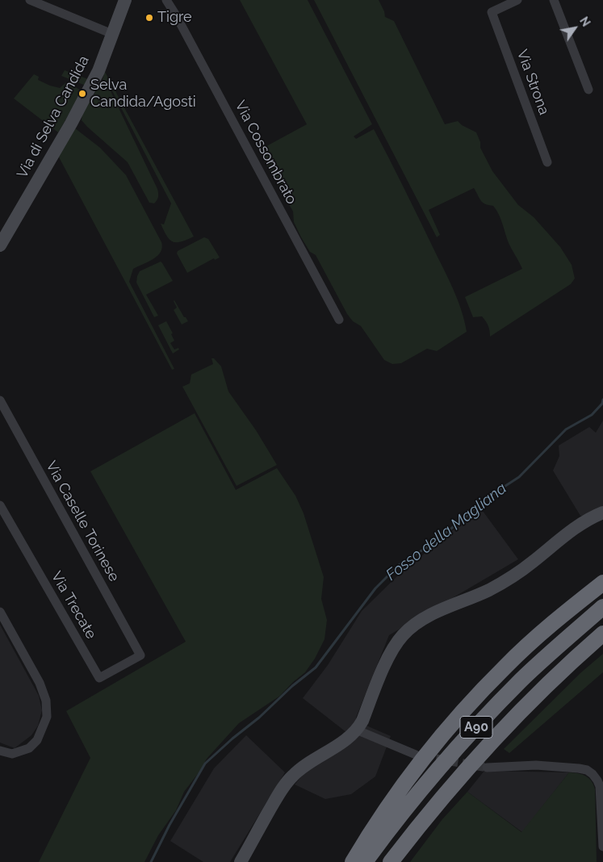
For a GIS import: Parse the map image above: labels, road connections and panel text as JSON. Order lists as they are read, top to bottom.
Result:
{
  "streets": {
    "highway": ["A90"],
    "main road": ["Via di Selva Candida"],
    "street": [
      "Via Strona",
      "Via Cossombrato",
      "Via Caselle Torinese",
      "Via Trecate"
    ]
  },
  "crossings": [
    ["Via Caselle Torinese", "Via Trecate"]
  ],
  "water": ["Fosso della Magliana"],
  "places": ["Tigre", "Selva Candida/Agosti"],
  "north": "top right"
}
